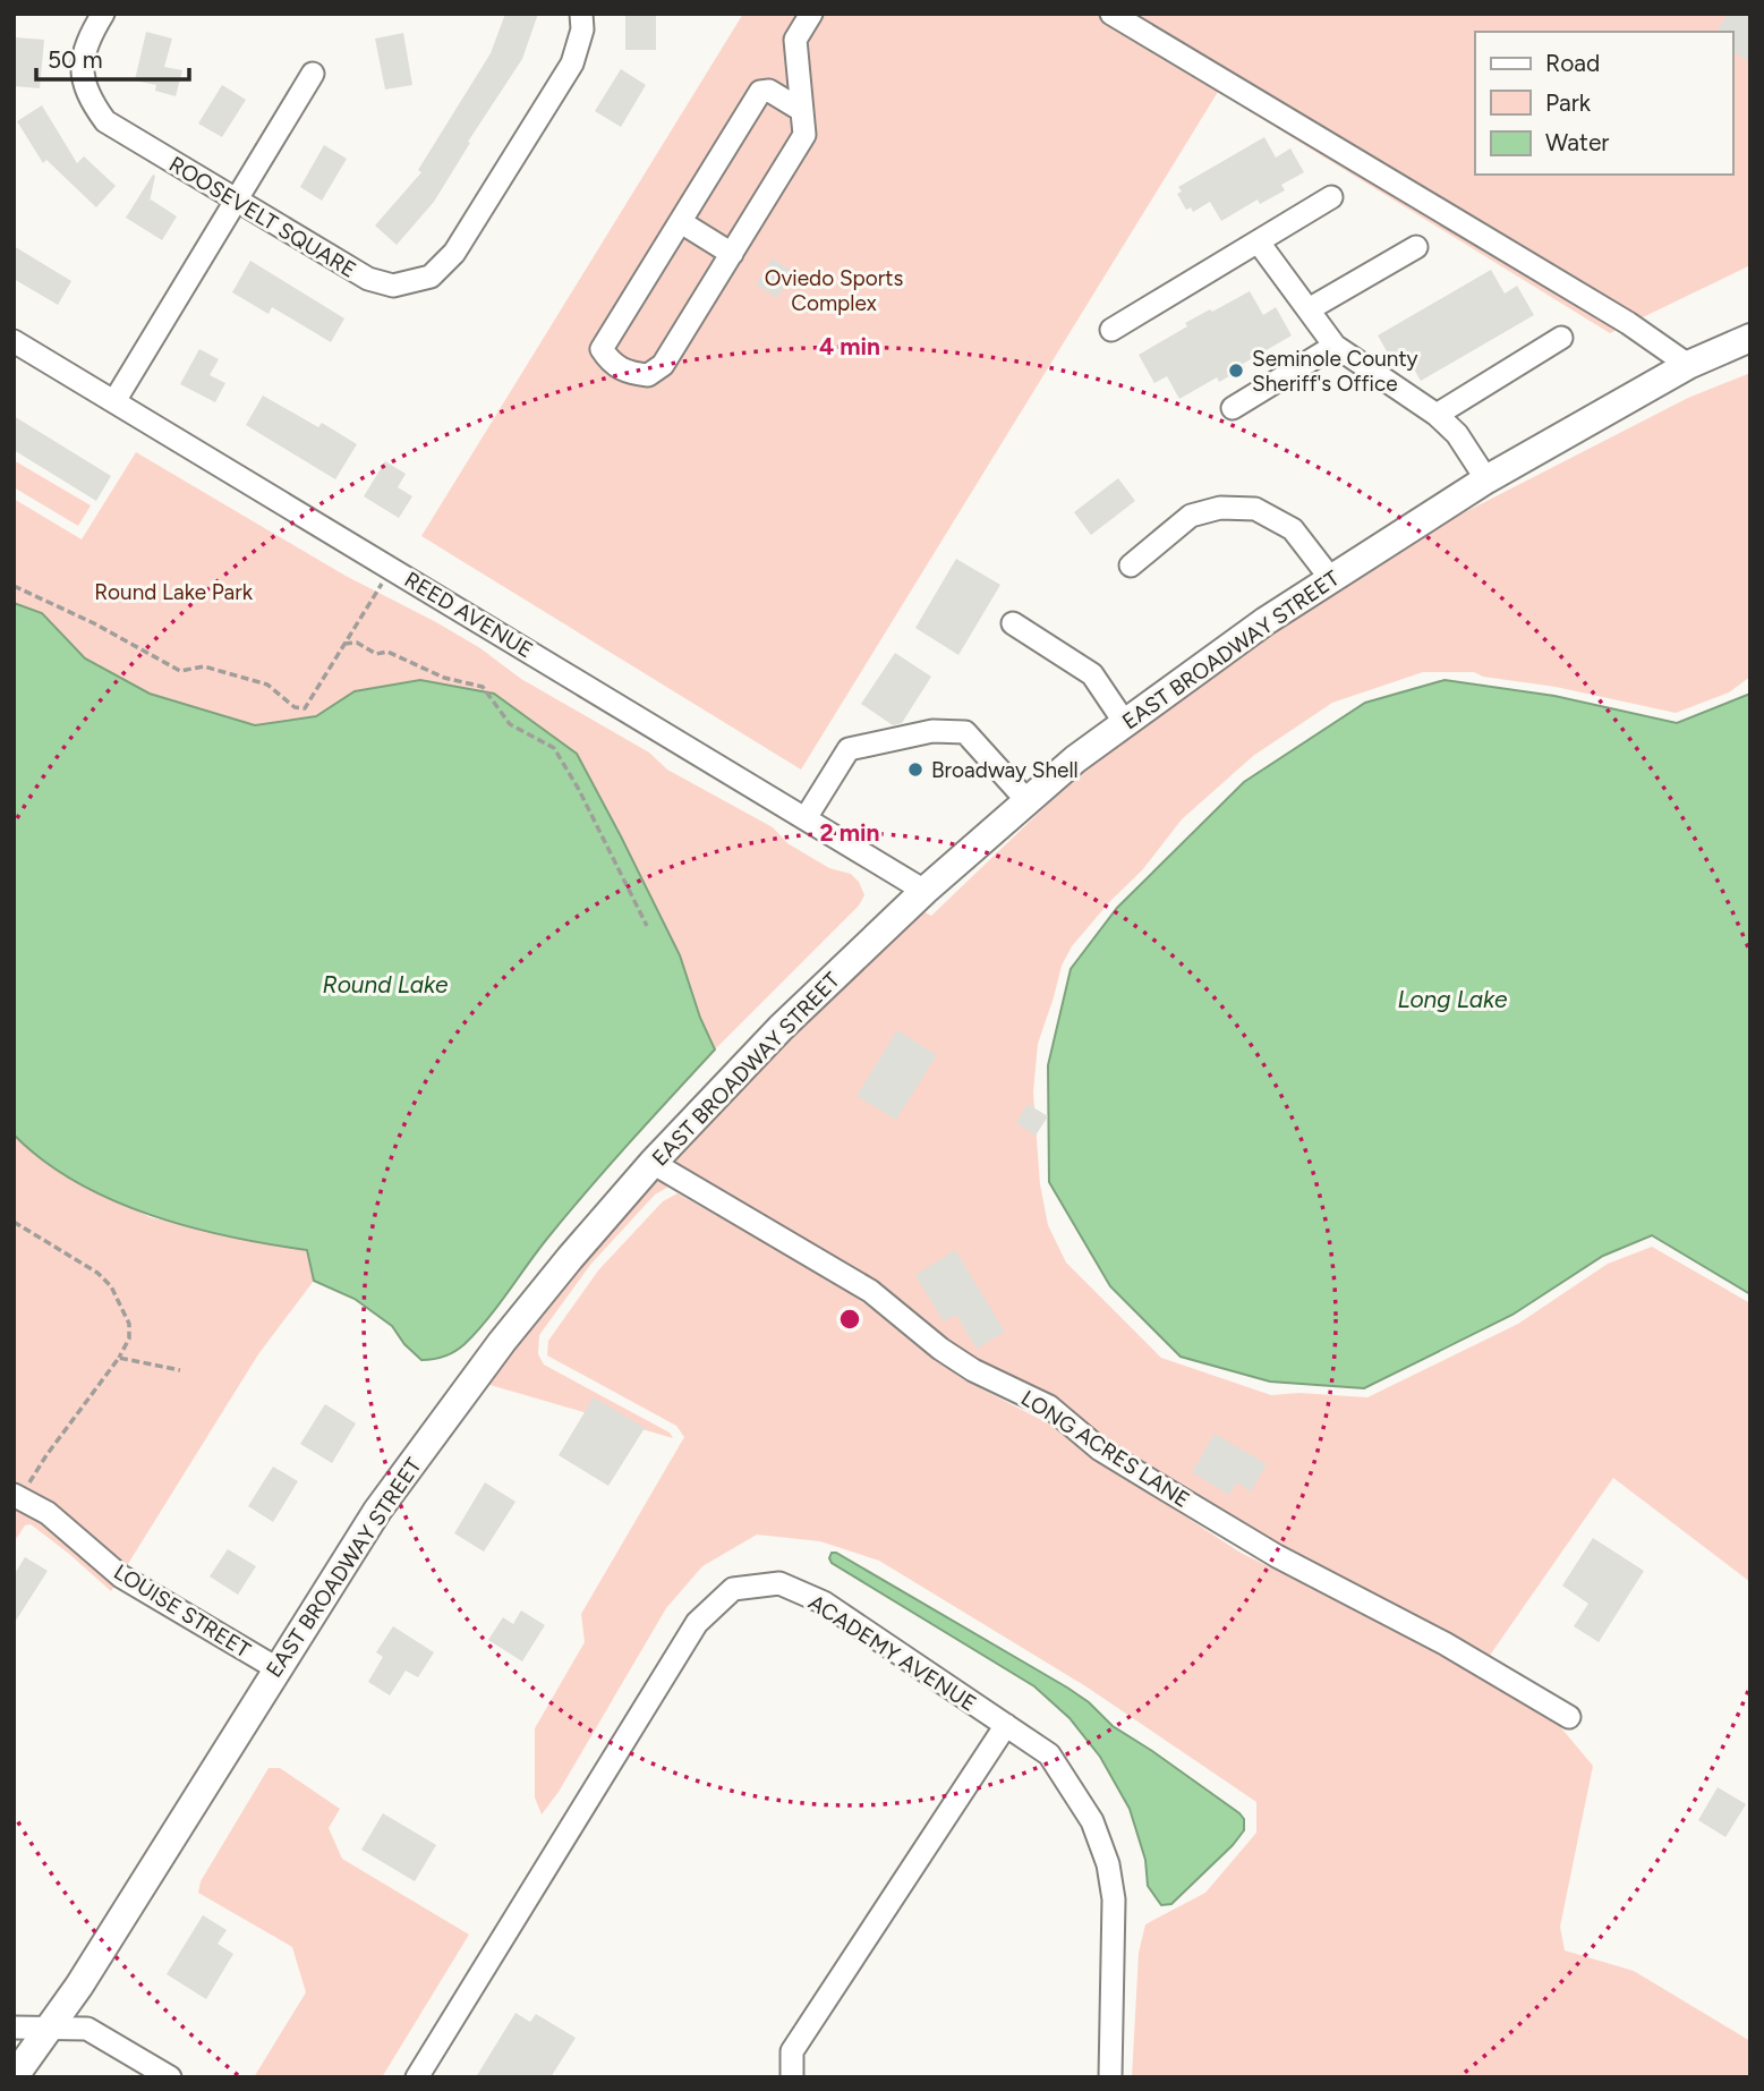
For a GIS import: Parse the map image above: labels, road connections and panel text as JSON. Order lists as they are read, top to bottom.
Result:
{
  "streets": {
    "main road": ["EAST BROADWAY STREET"],
    "street": [
      "ROOSEVELT SQUARE",
      "REED AVENUE",
      "LONG ACRES LANE",
      "LOUISE STREET",
      "ACADEMY AVENUE"
    ]
  },
  "crossings": [
    ["REED AVENUE", "EAST BROADWAY STREET"],
    ["EAST BROADWAY STREET", "LONG ACRES LANE"],
    ["EAST BROADWAY STREET", "LOUISE STREET"]
  ],
  "water": ["Round Lake", "Long Lake"],
  "parks": ["Oviedo Sports Complex", "Round Lake Park"],
  "places": ["Seminole County Sheriff's Office", "Broadway Shell"],
  "legend": ["Road", "Park", "Water"],
  "scale_bar": "50 m",
  "rings": ["4 min", "2 min"]
}
